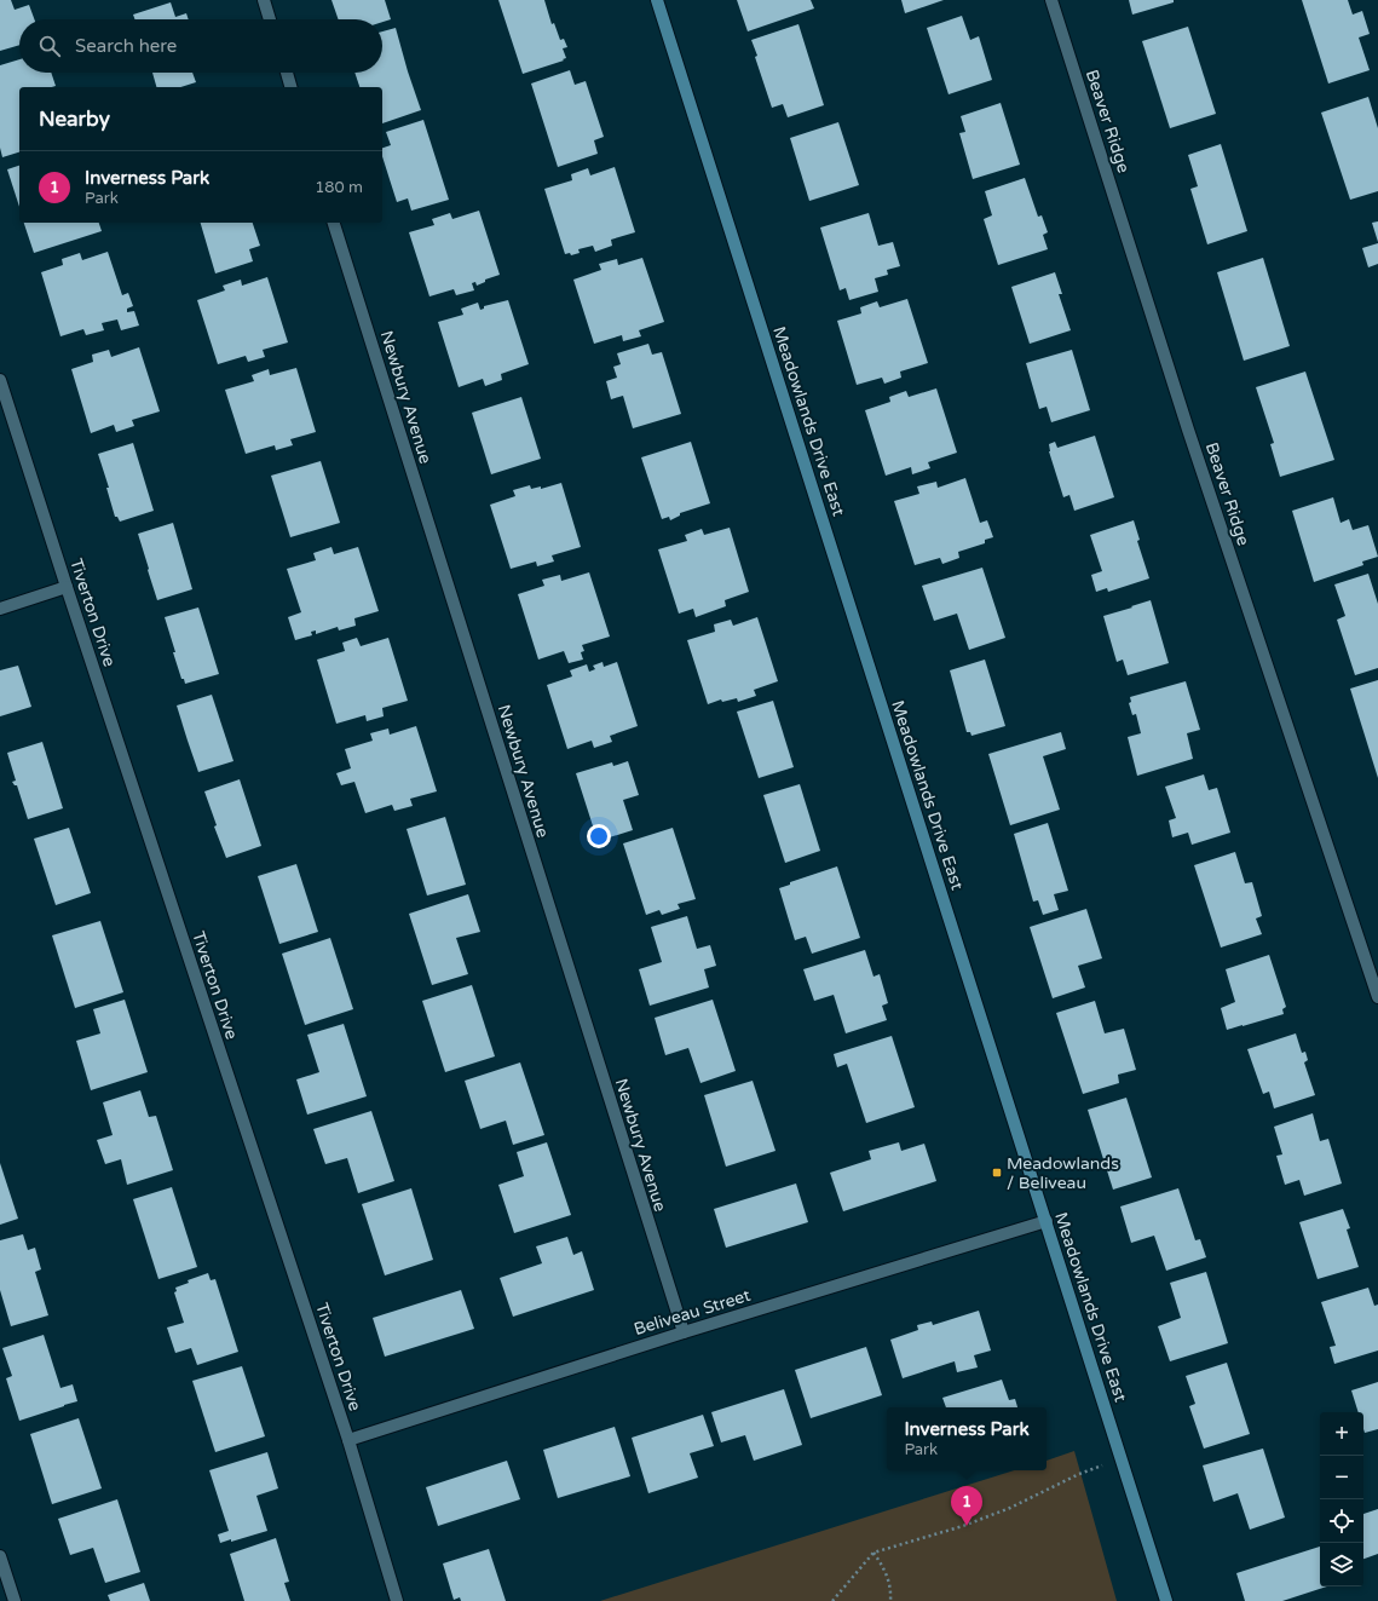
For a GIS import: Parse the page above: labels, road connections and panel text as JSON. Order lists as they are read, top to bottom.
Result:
{
  "streets": {
    "main road": ["Meadowlands Drive East"],
    "street": [
      "Beaver Ridge",
      "Newbury Avenue",
      "Tiverton Drive",
      "Beliveau Street"
    ]
  },
  "crossings": [
    ["Newbury Avenue", "Beliveau Street"],
    ["Meadowlands Drive East", "Beliveau Street"],
    ["Tiverton Drive", "Beliveau Street"]
  ],
  "places": {
    "transit": ["Meadowlands / Beliveau"]
  },
  "page": {
    "search": "Search here",
    "heading": "Nearby",
    "list": [
      {
        "mark": "1",
        "name": "Inverness Park",
        "note": "Park",
        "value": "180 m"
      }
    ],
    "popup": ["Inverness Park", "Park"],
    "map_buttons": ["+", "−"],
    "pins": "1"
  }
}
